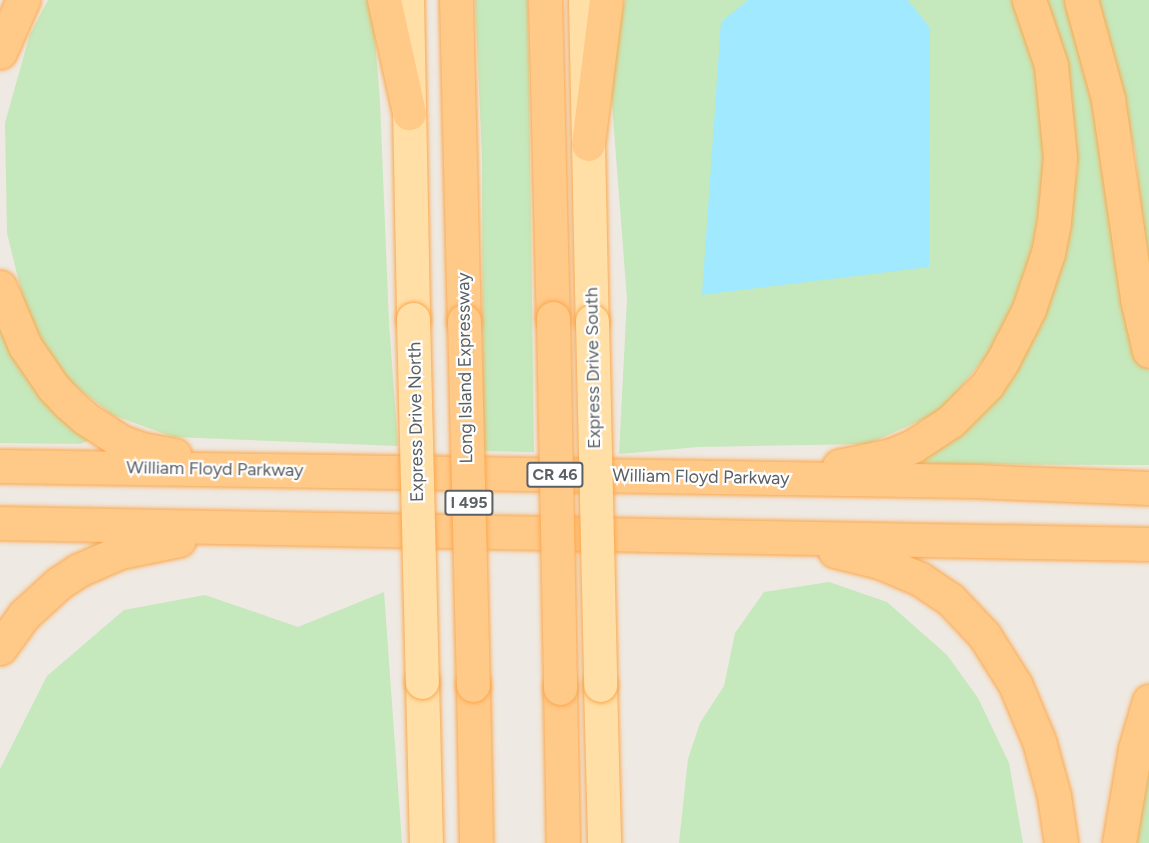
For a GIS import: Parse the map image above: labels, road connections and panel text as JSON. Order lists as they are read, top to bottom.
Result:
{
  "streets": {
    "highway": [
      "Long Island Expressway",
      "William Floyd Parkway",
      "CR 46",
      "I 495"
    ],
    "main road": ["Express Drive South", "Express Drive North"]
  }
}
